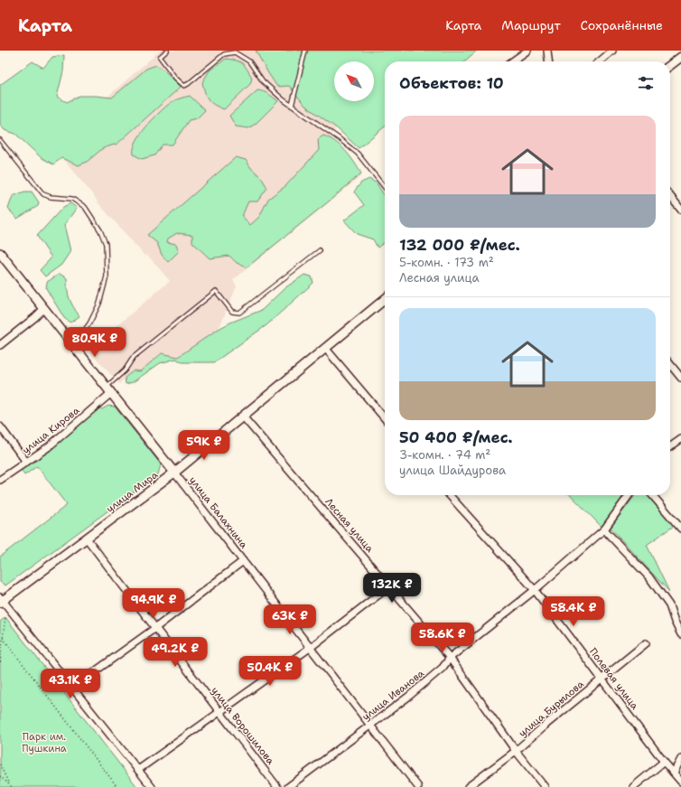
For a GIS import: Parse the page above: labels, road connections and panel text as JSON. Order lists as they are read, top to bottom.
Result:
{
  "streets": {
    "street": [
      "улица Кирова",
      "улица Мира",
      "улица Балахнина",
      "Лесная улица",
      "Полевая улица",
      "улица Иванова",
      "улица Бурылова",
      "улица Ворошилова"
    ]
  },
  "crossings": [
    ["улица Кирова", "улица Балахнина"],
    ["улица Мира", "улица Балахнина"],
    ["улица Мира", "Лесная улица"],
    ["улица Мира", "улица Ворошилова"],
    ["улица Балахнина", "улица Иванова"],
    ["Лесная улица", "улица Иванова"],
    ["Лесная улица", "улица Бурылова"],
    ["Полевая улица", "улица Иванова"],
    ["Полевая улица", "улица Бурылова"]
  ],
  "parks": ["Парк им. Пушкина"],
  "north": "top left",
  "page": {
    "header": "Карта",
    "nav": ["Карта", "Маршрут", "Сохранённые"],
    "heading": "Объектов: 10",
    "list": [
      {
        "name": "132 000 ₽/мес.",
        "note": "5-комн. · 173 m² · Лесная улица"
      },
      {
        "name": "50 400 ₽/мес.",
        "note": "3-комн. · 74 m² · улица Шайдурова"
      }
    ],
    "price": [
      "80.9K ₽",
      "59K ₽",
      "132K ₽",
      "94.9K ₽",
      "58.4K ₽",
      "63K ₽",
      "58.6K ₽",
      "49.2K ₽",
      "50.4K ₽",
      "43.1K ₽"
    ]
  }
}
